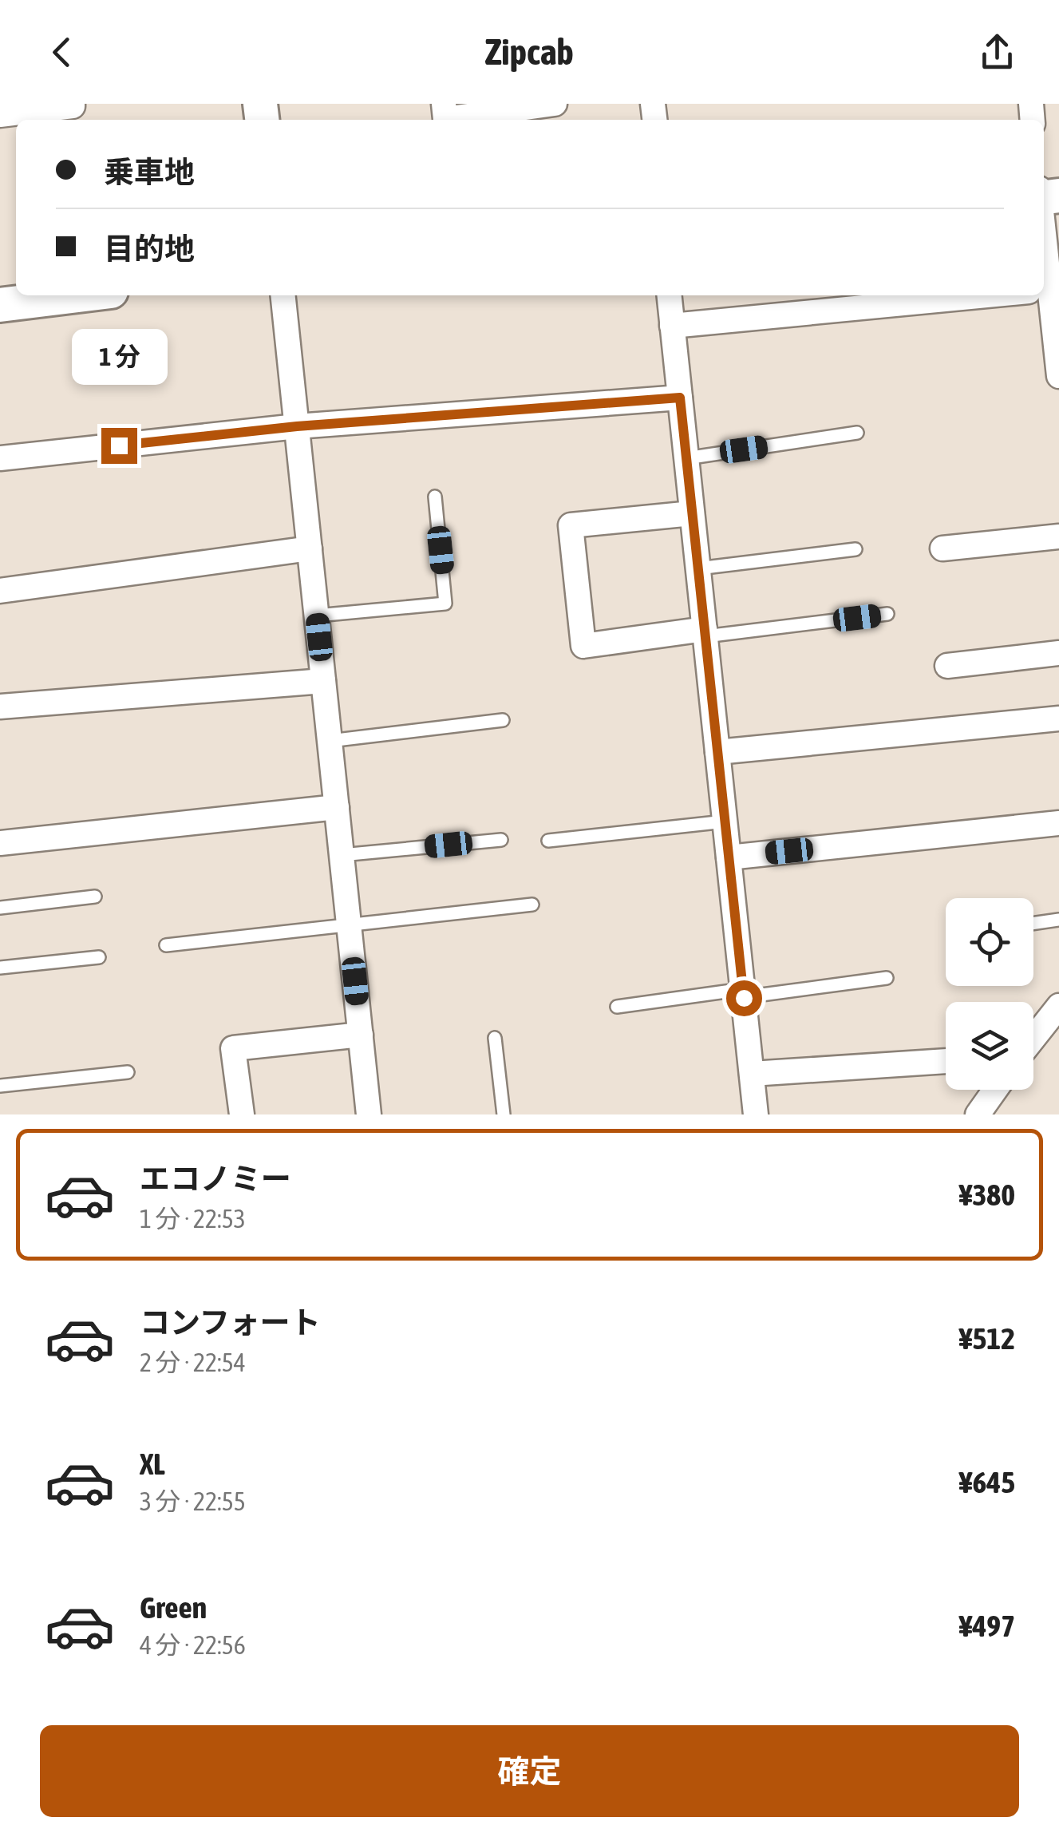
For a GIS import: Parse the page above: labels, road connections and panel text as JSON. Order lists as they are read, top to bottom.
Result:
{
  "page": {
    "header": "Zipcab",
    "banner": ["乗車地", "目的地"],
    "bubble": "1 分",
    "list": [
      {
        "name": "エコノミー",
        "note": "1 分 · 22:53",
        "value": "¥380"
      },
      {
        "name": "コンフォート",
        "note": "2 分 · 22:54",
        "value": "¥512"
      },
      {
        "name": "XL",
        "note": "3 分 · 22:55",
        "value": "¥645"
      },
      {
        "name": "Green",
        "note": "4 分 · 22:56",
        "value": "¥497"
      }
    ],
    "buttons": "確定"
  }
}
